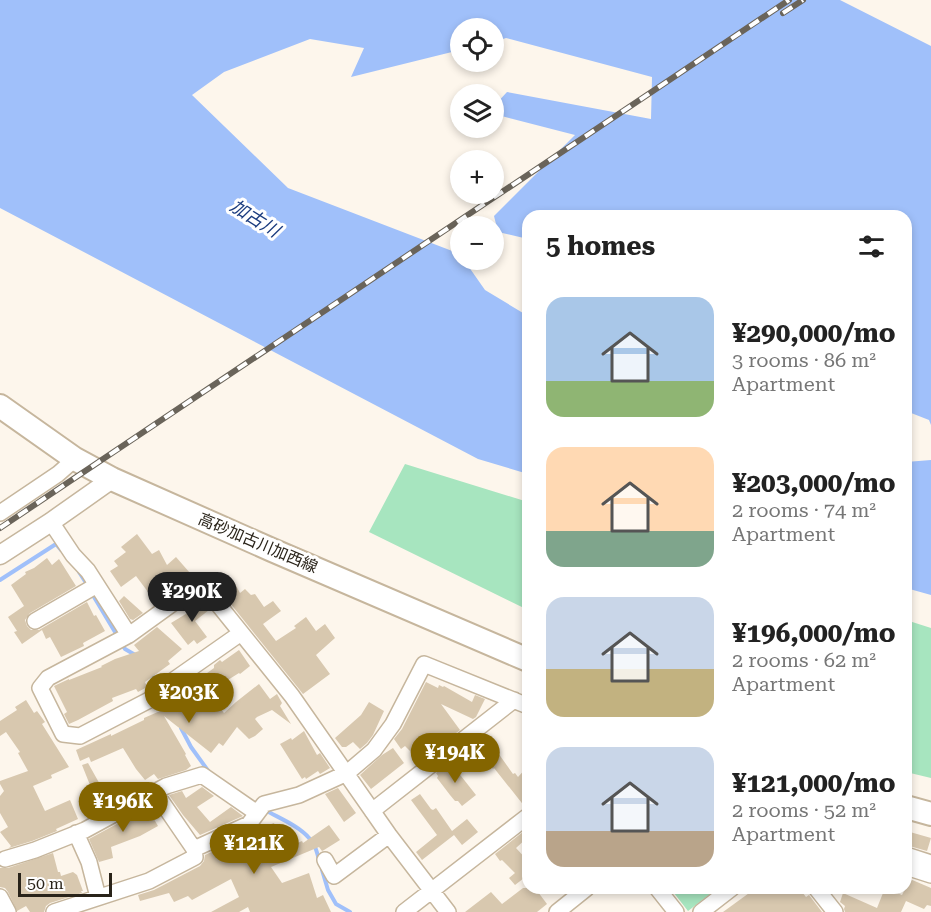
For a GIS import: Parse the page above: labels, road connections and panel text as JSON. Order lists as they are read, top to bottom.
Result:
{
  "streets": {
    "main road": ["高砂加古川加西線"]
  },
  "water": ["加古川"],
  "scale_bar": "50 m",
  "page": {
    "map_buttons": ["+", "−"],
    "heading": "5 homes",
    "list": [
      {
        "name": "¥290,000/mo",
        "note": "3 rooms · 86 m² · Apartment"
      },
      {
        "name": "¥203,000/mo",
        "note": "2 rooms · 74 m² · Apartment"
      },
      {
        "name": "¥196,000/mo",
        "note": "2 rooms · 62 m² · Apartment"
      },
      {
        "name": "¥121,000/mo",
        "note": "2 rooms · 52 m² · Apartment"
      }
    ],
    "price": [
      "¥290K",
      "¥203K",
      "¥194K",
      "¥196K",
      "¥121K"
    ],
    "scale": "50 m"
  }
}
